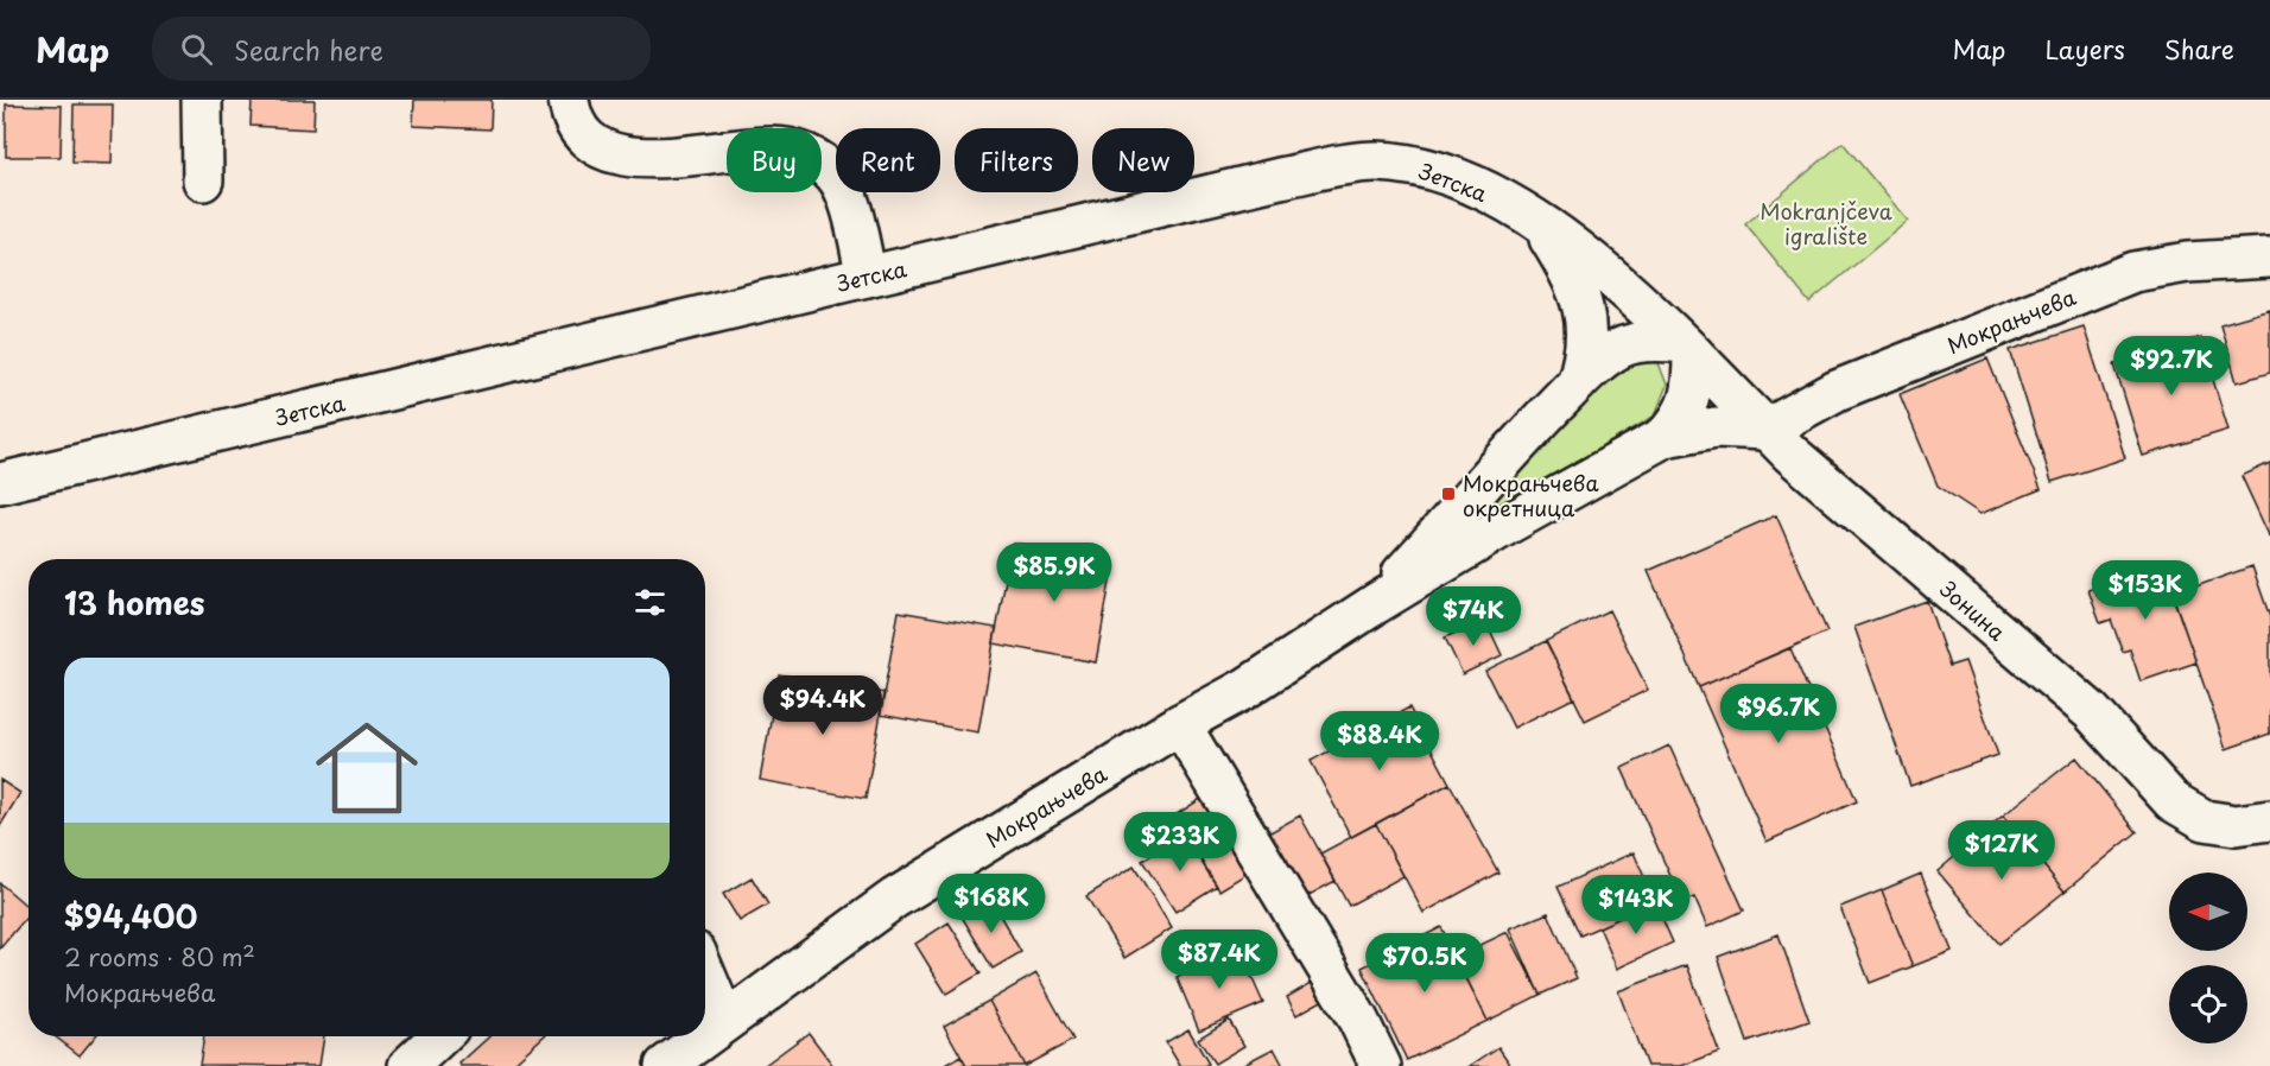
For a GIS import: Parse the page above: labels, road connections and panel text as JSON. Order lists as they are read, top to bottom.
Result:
{
  "streets": {
    "street": ["Зетска", "Мокрањчева", "Зонина"]
  },
  "crossings": [
    ["Зетска", "Мокрањчева"],
    ["Зетска", "Зонина"],
    ["Мокрањчева", "Зонина"]
  ],
  "parks": ["Mokranjčeva igralište"],
  "places": {
    "transit": ["Мокрањчева окретница"]
  },
  "north": "left",
  "page": {
    "header": "Map",
    "search": "Search here",
    "nav": ["Map", "Layers", "Share"],
    "chip": [
      "Buy",
      "Rent",
      "Filters",
      "New"
    ],
    "price": [
      "$92.7K",
      "$85.9K",
      "$153K",
      "$74K",
      "$94.4K",
      "$96.7K",
      "$88.4K",
      "$233K",
      "$127K",
      "$168K",
      "$143K",
      "$87.4K",
      "$70.5K"
    ],
    "heading": "13 homes",
    "list": [
      {
        "name": "$94,400",
        "note": "2 rooms · 80 m² · Мокрањчева"
      }
    ]
  }
}
